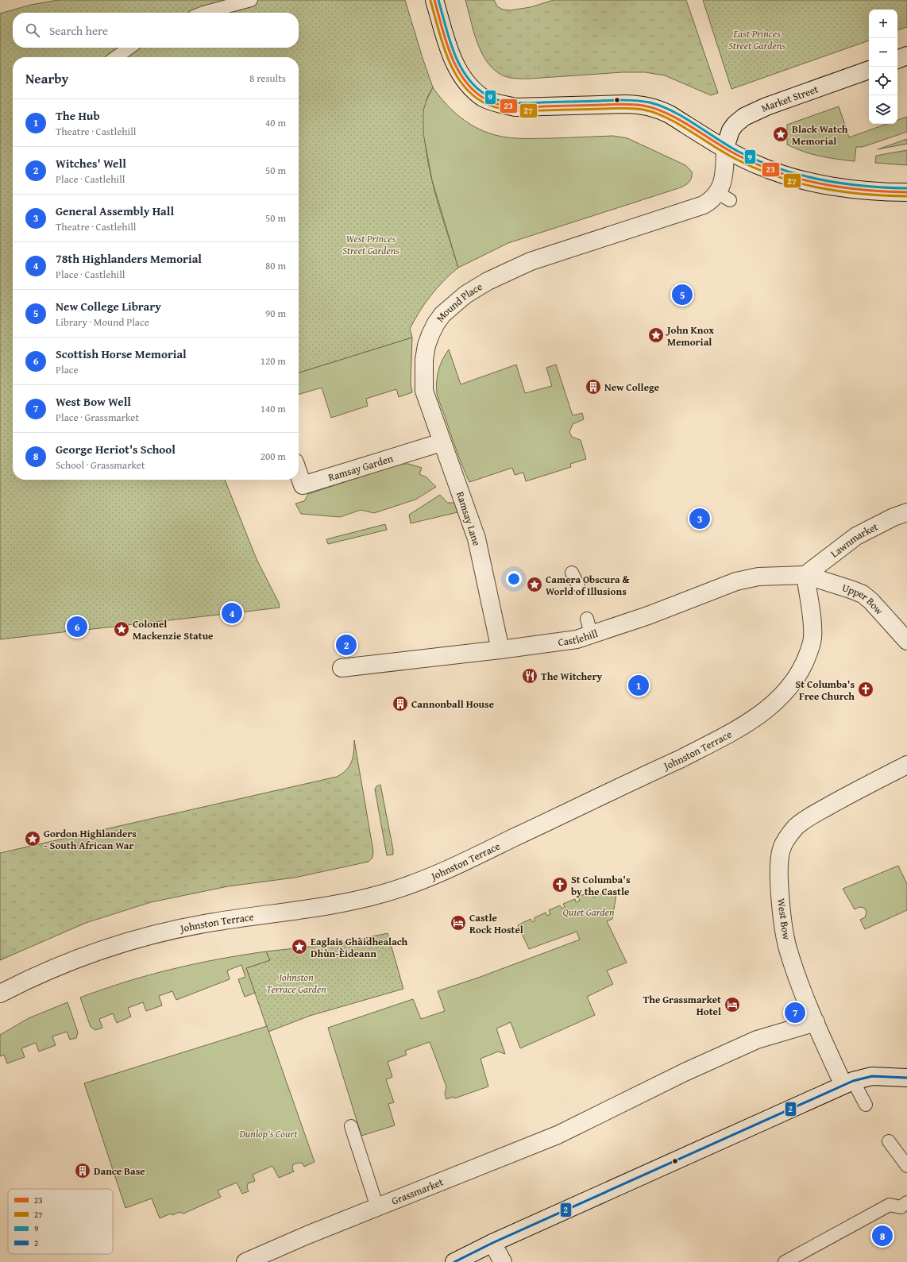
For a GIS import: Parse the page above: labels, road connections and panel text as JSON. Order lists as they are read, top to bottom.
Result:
{
  "streets": {
    "street": [
      "Market Street",
      "Mound Place",
      "Ramsay Garden",
      "Ramsay Lane",
      "Lawnmarket",
      "Upper Bow",
      "Castlehill",
      "Johnston Terrace",
      "West Bow",
      "Grassmarket"
    ]
  },
  "crossings": [
    ["Market Street", "Mound Place"],
    ["Mound Place", "Ramsay Lane"],
    ["Ramsay Garden", "Ramsay Lane"],
    ["Ramsay Lane", "Castlehill"],
    ["Lawnmarket", "Upper Bow"],
    ["Lawnmarket", "Castlehill"],
    ["Lawnmarket", "Johnston Terrace"],
    ["Upper Bow", "Castlehill"],
    ["Upper Bow", "Johnston Terrace"],
    ["Castlehill", "Johnston Terrace"],
    ["West Bow", "Grassmarket"]
  ],
  "parks": [
    "East Princes Street Gardens",
    "West Princes Street Gardens",
    "Quiet Garden",
    "Johnston Terrace Garden",
    "Dunlop's Court"
  ],
  "places": {
    "place": [
      "Black Watch Memorial",
      "John Knox Memorial",
      "Camera Obscura & World of Illusions",
      "Colonel Mackenzie Statue",
      "Gordon Highlanders - South African War",
      "Eaglais Ghàidhealach Dhùn-Èideann"
    ],
    "building": ["New College", "Cannonball House", "Dance Base"],
    "restaurant": ["The Witchery"],
    "church": ["St Columba's Free Church", "St Columba's by the Castle"],
    "hotel": ["Castle Rock Hostel", "The Grassmarket Hotel"]
  },
  "lines": [
    "transit line 23",
    "transit line 9",
    "transit line 27",
    "transit line 2"
  ],
  "legend": [
    "23",
    "27",
    "9",
    "2"
  ],
  "page": {
    "map_buttons": ["+", "−"],
    "search": "Search here",
    "heading": ["Nearby", "8 results"],
    "list": [
      {
        "mark": "1",
        "name": "The Hub",
        "note": "Theatre · Castlehill",
        "value": "40 m"
      },
      {
        "mark": "2",
        "name": "Witches' Well",
        "note": "Place · Castlehill",
        "value": "50 m"
      },
      {
        "mark": "3",
        "name": "General Assembly Hall",
        "note": "Theatre · Castlehill",
        "value": "50 m"
      },
      {
        "mark": "4",
        "name": "78th Highlanders Memorial",
        "note": "Place · Castlehill",
        "value": "80 m"
      },
      {
        "mark": "5",
        "name": "New College Library",
        "note": "Library · Mound Place",
        "value": "90 m"
      },
      {
        "mark": "6",
        "name": "Scottish Horse Memorial",
        "note": "Place",
        "value": "120 m"
      },
      {
        "mark": "7",
        "name": "West Bow Well",
        "note": "Place · Grassmarket",
        "value": "140 m"
      },
      {
        "mark": "8",
        "name": "George Heriot's School",
        "note": "School · Grassmarket",
        "value": "200 m"
      }
    ],
    "pins": [
      "5",
      "3",
      "4",
      "6",
      "2",
      "1",
      "7",
      "8"
    ]
  }
}
